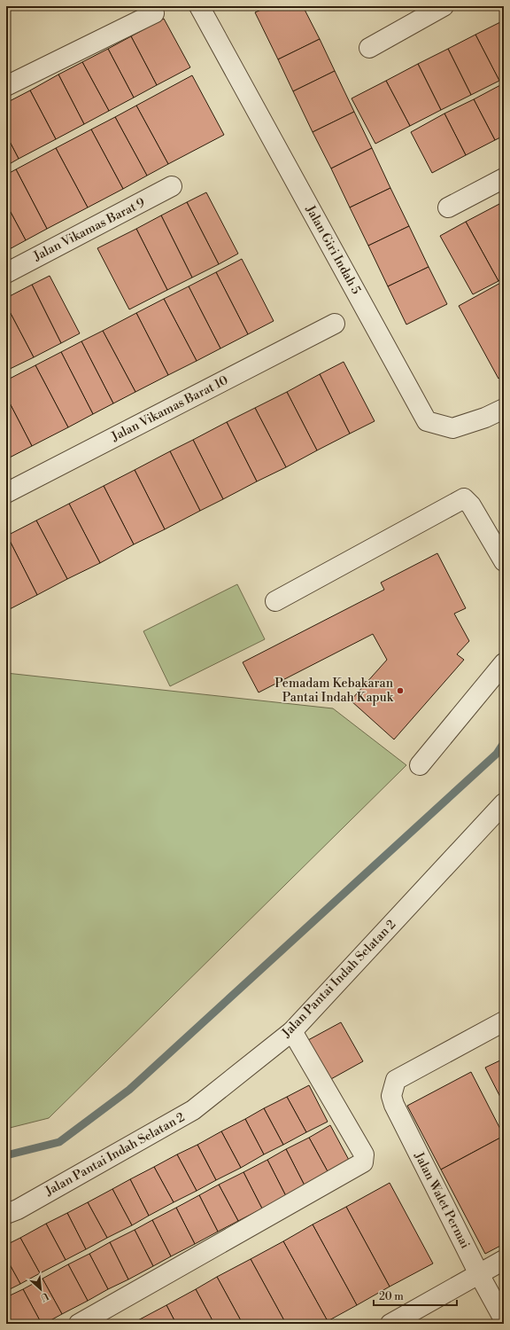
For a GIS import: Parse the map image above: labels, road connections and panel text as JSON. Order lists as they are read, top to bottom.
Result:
{
  "streets": {
    "street": [
      "Jalan Vikamas Barat 9",
      "Jalan Giri Indah 5",
      "Jalan Vikamas Barat 10",
      "Jalan Pantai Indah Selatan 2",
      "Jalan Walet Permai"
    ]
  },
  "places": ["Pemadam Kebakaran Pantai Indah Kapuk"],
  "scale_bar": "20 m",
  "north": "bottom right"
}
